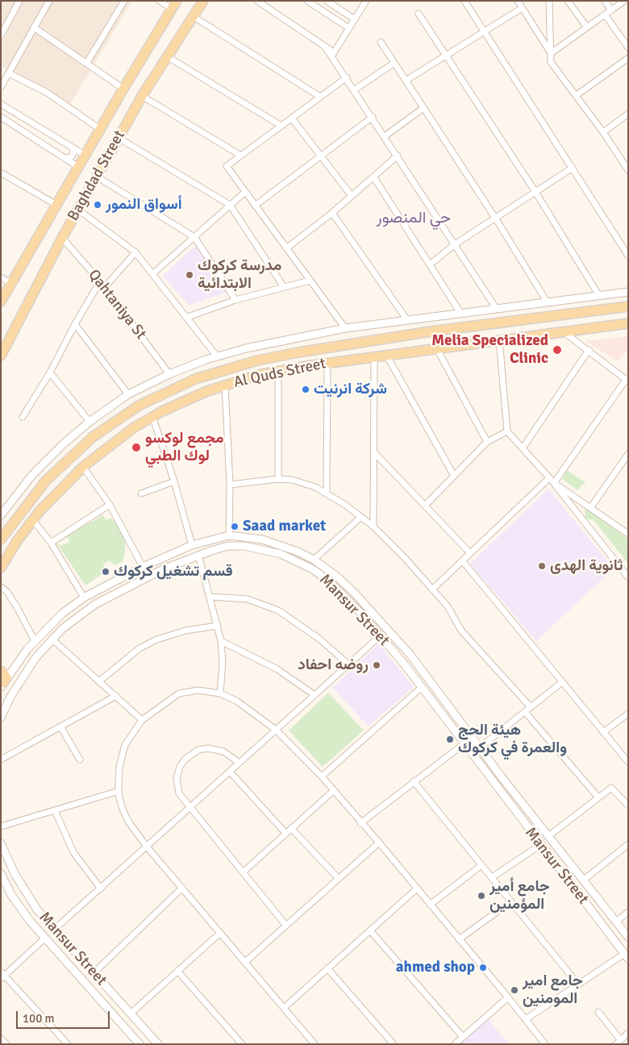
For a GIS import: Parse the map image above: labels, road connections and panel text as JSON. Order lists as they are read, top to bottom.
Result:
{
  "streets": {
    "main road": ["Baghdad Street", "Al Quds Street"],
    "street": ["Qahtaniya St", "Mansur Street"]
  },
  "crossings": [
    ["Baghdad Street", "Qahtaniya St"]
  ],
  "districts": ["حي المنصور"],
  "places": [
    "أسواق النمور",
    "مدرسة كركوك الابتدائية",
    "Melia Specialized Clinic",
    "شركة انرنيت",
    "مجمع لوكسو لوك الطبي",
    "Saad market",
    "ثانوية الهدى",
    "قسم تشغيل كركوك",
    "روضه احفاد",
    "هيئة الحج والعمرة في كركوك",
    "جامع أمير المؤمنين",
    "ahmed shop",
    "جامع امير المومنين"
  ],
  "scale_bar": "100 m"
}
